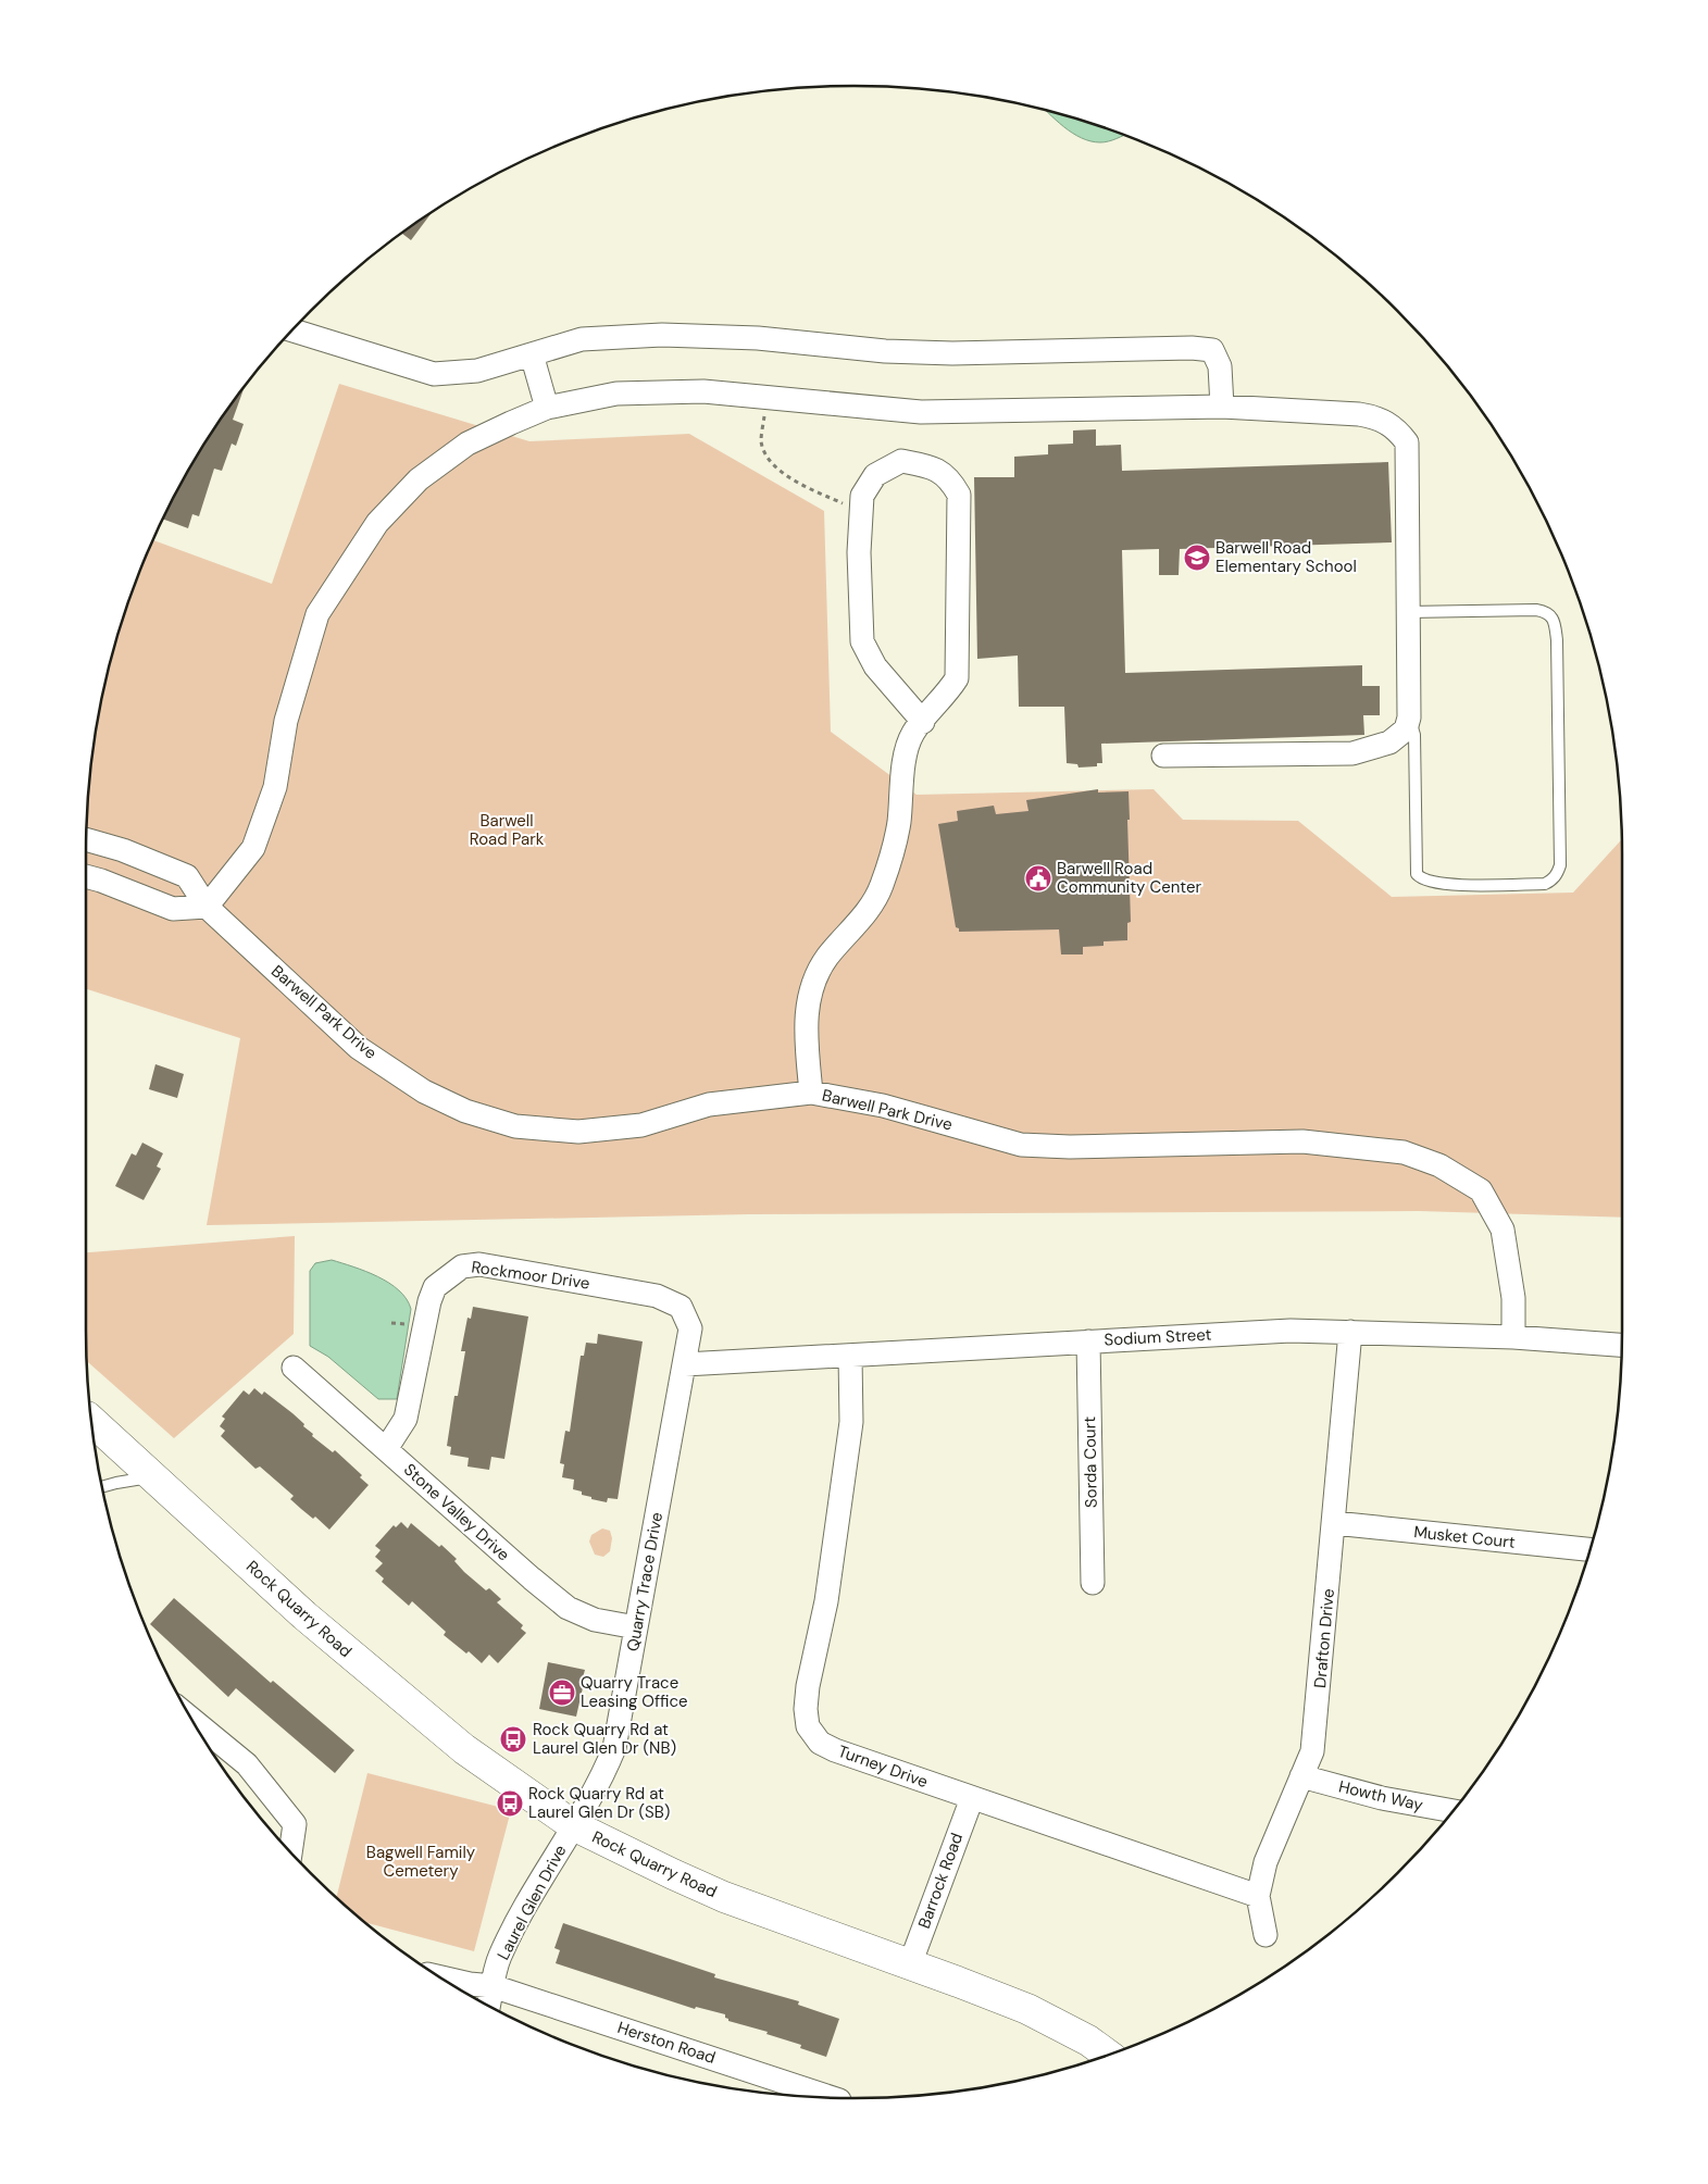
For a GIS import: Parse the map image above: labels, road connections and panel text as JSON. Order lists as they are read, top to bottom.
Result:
{
  "streets": {
    "main road": ["Rock Quarry Road"],
    "street": [
      "Barwell Park Drive",
      "Rockmoor Drive",
      "Sodium Street",
      "Sorda Court",
      "Stone Valley Drive",
      "Musket Court",
      "Quarry Trace Drive",
      "Drafton Drive",
      "Turney Drive",
      "Howth Way",
      "Barrock Road",
      "Laurel Glen Drive",
      "Herston Road"
    ]
  },
  "crossings": [
    ["Barwell Park Drive", "Sodium Street"],
    ["Rockmoor Drive", "Stone Valley Drive"],
    ["Rockmoor Drive", "Quarry Trace Drive"],
    ["Sodium Street", "Sorda Court"],
    ["Sodium Street", "Quarry Trace Drive"],
    ["Sodium Street", "Drafton Drive"],
    ["Sodium Street", "Turney Drive"],
    ["Stone Valley Drive", "Quarry Trace Drive"],
    ["Musket Court", "Drafton Drive"],
    ["Quarry Trace Drive", "Rock Quarry Road"],
    ["Quarry Trace Drive", "Laurel Glen Drive"],
    ["Rock Quarry Road", "Barrock Road"],
    ["Rock Quarry Road", "Laurel Glen Drive"],
    ["Drafton Drive", "Turney Drive"],
    ["Drafton Drive", "Howth Way"],
    ["Turney Drive", "Barrock Road"],
    ["Laurel Glen Drive", "Herston Road"]
  ],
  "parks": ["Barwell Road Park", "Bagwell Family Cemetery"],
  "places": {
    "school or university": ["Barwell Road Elementary School"],
    "public building": ["Barwell Road Community Center"],
    "office": ["Quarry Trace Leasing Office"],
    "bus stop": ["Rock Quarry Rd at Laurel Glen Dr (NB)", "Rock Quarry Rd at Laurel Glen Dr (SB)"]
  }
}
